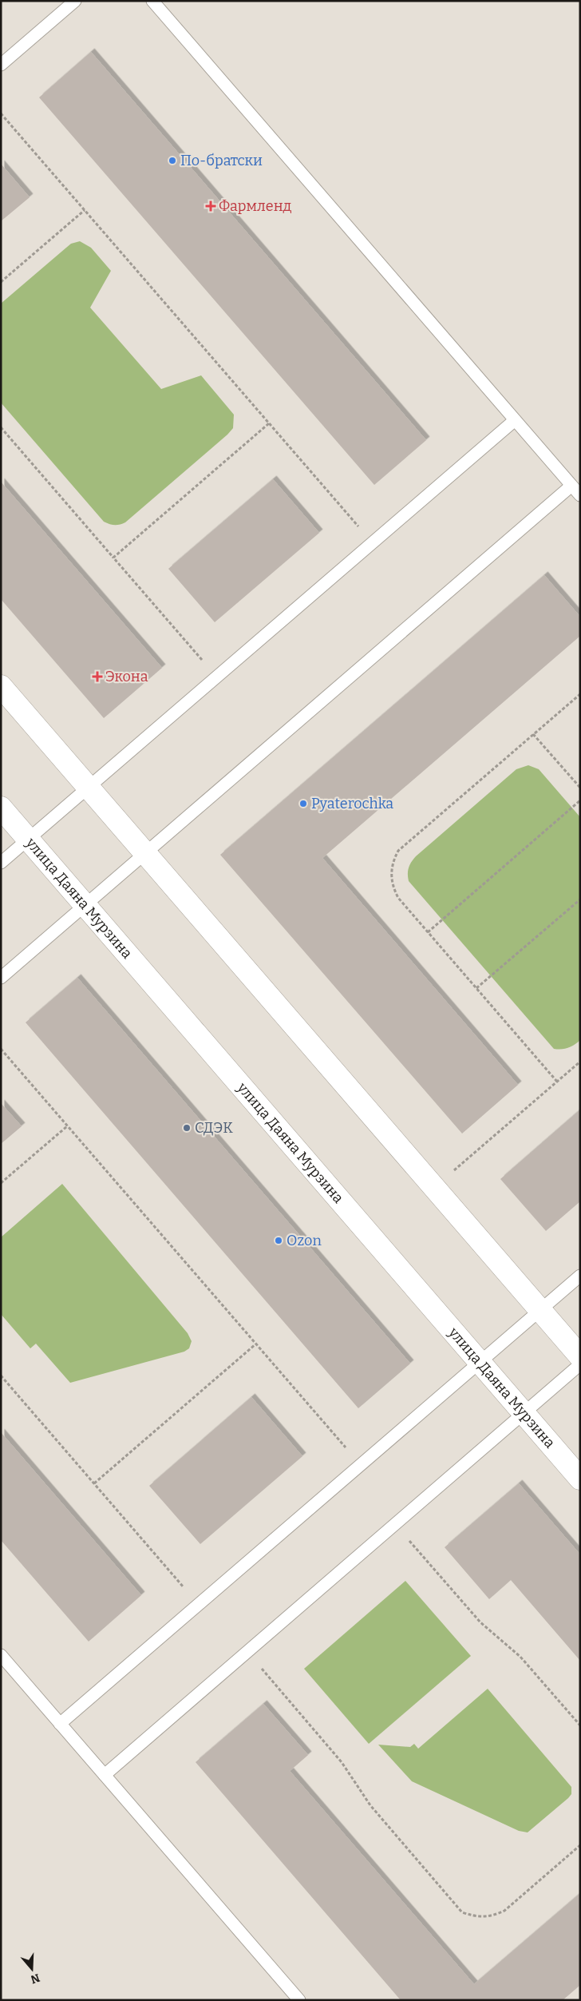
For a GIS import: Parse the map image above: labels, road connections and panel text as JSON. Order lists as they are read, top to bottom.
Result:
{
  "streets": {
    "street": ["улица Даяна Мурзина"]
  },
  "places": {
    "other": [
      "По-братски",
      "Pyaterochka",
      "СДЭК",
      "Ozon"
    ],
    "health": ["Фармленд", "Экона"]
  },
  "north": "bottom"
}
